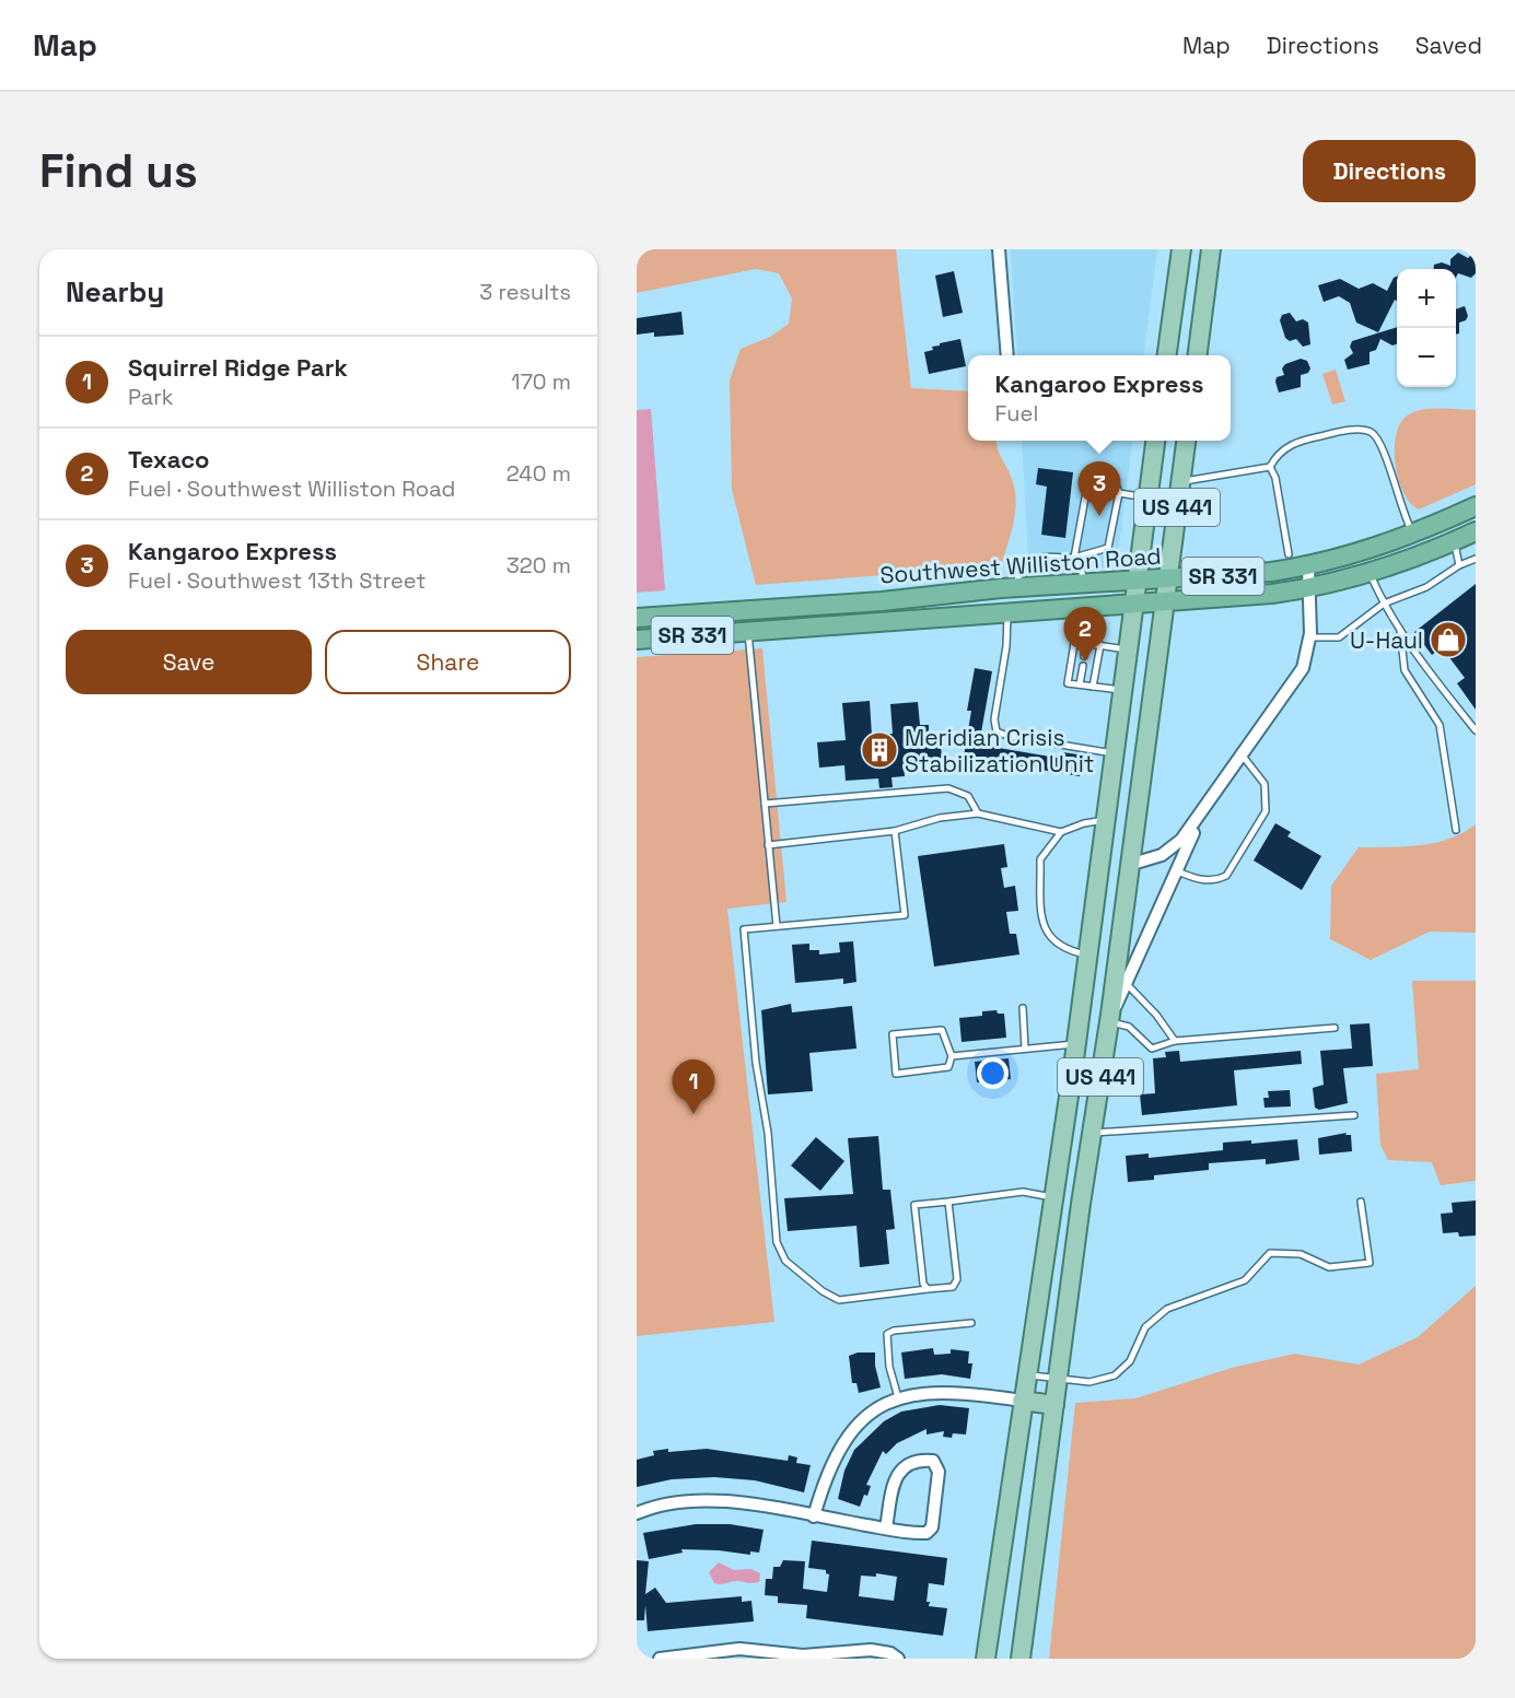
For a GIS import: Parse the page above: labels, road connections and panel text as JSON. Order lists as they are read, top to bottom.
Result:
{
  "streets": {
    "highway": ["Southwest Williston Road", "SR 331"],
    "main road": ["US 441"]
  },
  "crossings": [
    ["US 441", "Southwest Williston Road"]
  ],
  "places": {
    "shop": ["U-Haul"],
    "building": ["Meridian Crisis Stabilization Unit"]
  },
  "page": {
    "header": "Map",
    "nav": ["Map", "Directions", "Saved"],
    "buttons": [
      "Directions",
      ["Save", "Share"]
    ],
    "title": "Find us",
    "heading": ["Nearby", "3 results"],
    "map_buttons": ["+", "−"],
    "list": [
      {
        "mark": "1",
        "name": "Squirrel Ridge Park",
        "note": "Park",
        "value": "170 m"
      },
      {
        "mark": "2",
        "name": "Texaco",
        "note": "Fuel · Southwest Williston Road",
        "value": "240 m"
      },
      {
        "mark": "3",
        "name": "Kangaroo Express",
        "note": "Fuel · Southwest 13th Street",
        "value": "320 m"
      }
    ],
    "popup": ["Kangaroo Express", "Fuel"],
    "pins": ["3", "2", "1"]
  }
}
